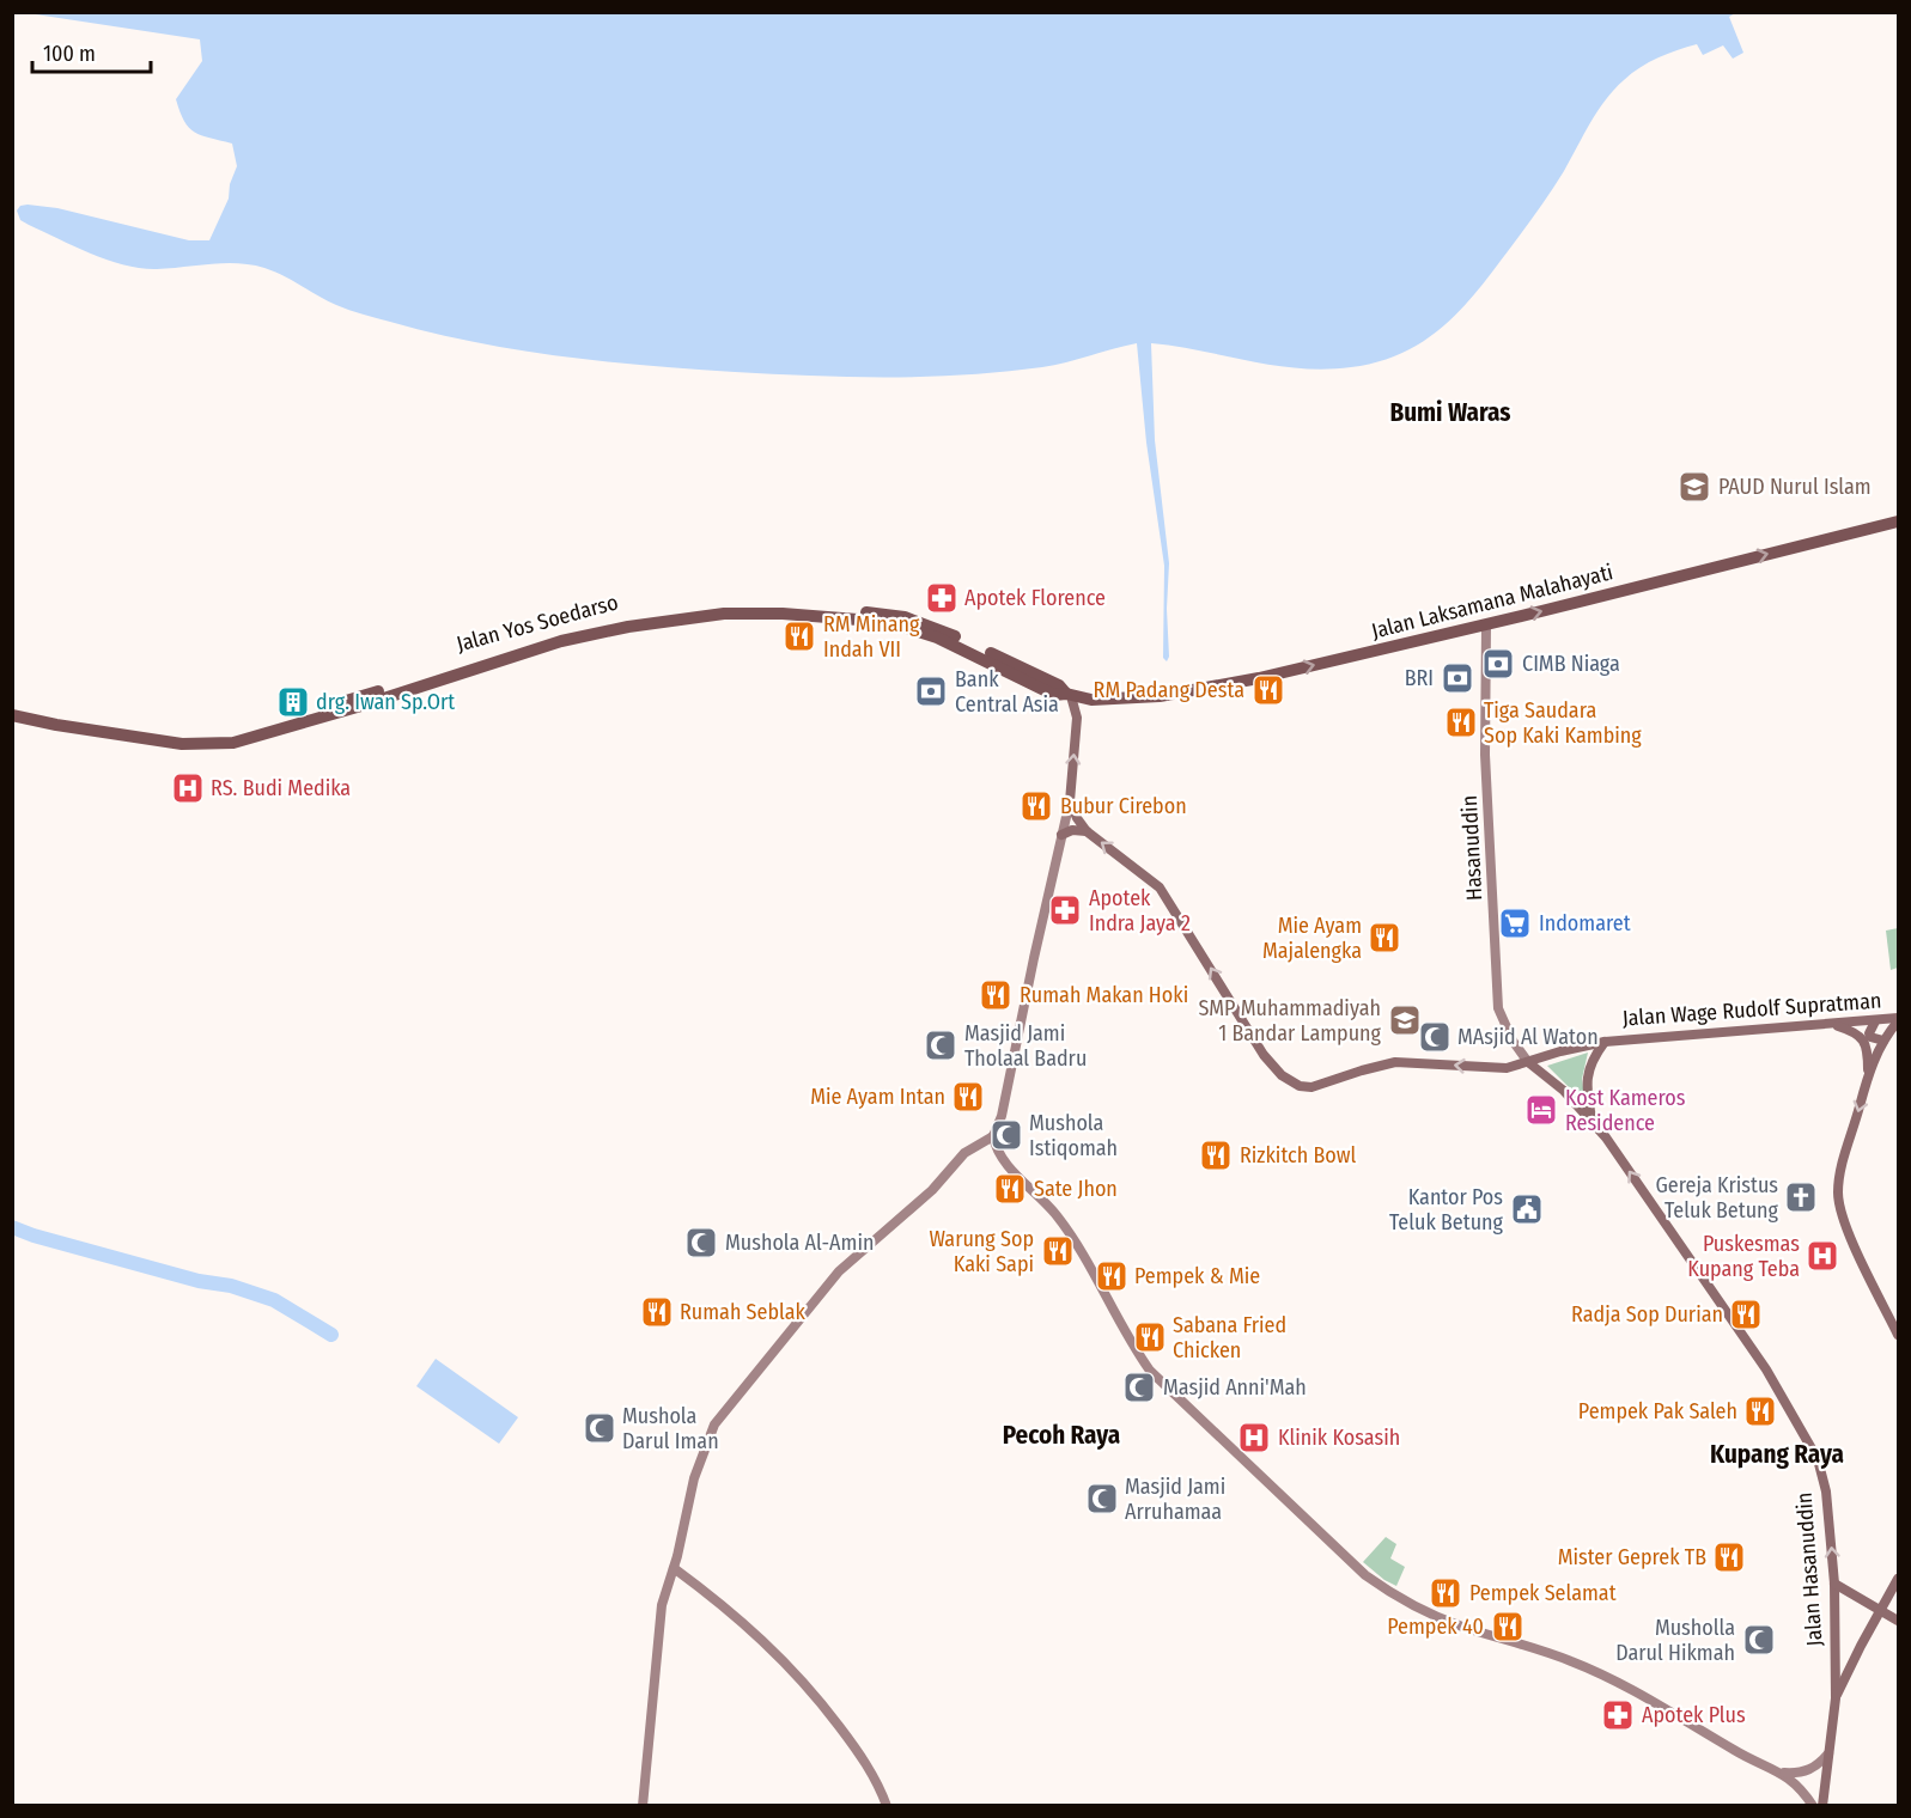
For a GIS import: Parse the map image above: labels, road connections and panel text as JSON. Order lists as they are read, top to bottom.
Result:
{
  "streets": {
    "highway": ["Jalan Laksamana Malahayati", "Jalan Yos Soedarso"],
    "main road": ["Jalan Wage Rudolf Supratman", "Jalan Hasanuddin"],
    "street": ["Hasanuddin"]
  },
  "crossings": [
    ["Jalan Laksamana Malahayati", "Jalan Yos Soedarso"],
    ["Jalan Laksamana Malahayati", "Hasanuddin"],
    ["Hasanuddin", "Jalan Wage Rudolf Supratman"],
    ["Hasanuddin", "Jalan Hasanuddin"],
    ["Jalan Wage Rudolf Supratman", "Jalan Hasanuddin"]
  ],
  "one_way": ["Jalan Laksamana Malahayati", "Jalan Wage Rudolf Supratman", "Jalan Hasanuddin"],
  "districts": ["Bumi Waras", "Pecoh Raya", "Kupang Raya"],
  "places": {
    "school or university": ["PAUD Nurul Islam", "SMP Muhammadiyah 1 Bandar Lampung"],
    "pharmacy": ["Apotek Florence", "Apotek Indra Jaya 2", "Apotek Plus"],
    "restaurant": [
      "RM Minang Indah VII",
      "RM Padang Desta",
      "Tiga Saudara Sop Kaki Kambing",
      "Bubur Cirebon",
      "Mie Ayam Majalengka",
      "Rumah Makan Hoki",
      "Mie Ayam Intan",
      "Rizkitch Bowl",
      "Sate Jhon",
      "Warung Sop Kaki Sapi",
      "Pempek & Mie",
      "Rumah Seblak",
      "Radja Sop Durian",
      "Sabana Fried Chicken",
      "Pempek Pak Saleh",
      "Mister Geprek TB",
      "Pempek Selamat",
      "Pempek 40"
    ],
    "bank": ["CIMB Niaga", "BRI", "Bank Central Asia"],
    "building": ["drg. Iwan Sp.Ort"],
    "hospital": ["RS. Budi Medika", "Puskesmas Kupang Teba", "Klinik Kosasih"],
    "supermarket": ["Indomaret"],
    "mosque": [
      "MAsjid Al Waton",
      "Masjid Jami Tholaal Badru",
      "Mushola Istiqomah",
      "Mushola Al-Amin",
      "Masjid Anni'Mah",
      "Mushola Darul Iman",
      "Masjid Jami Arruhamaa",
      "Musholla Darul Hikmah"
    ],
    "hotel": ["Kost Kameros Residence"],
    "church": ["Gereja Kristus Teluk Betung"],
    "public building": ["Kantor Pos Teluk Betung"]
  },
  "scale_bar": "100 m"
}
